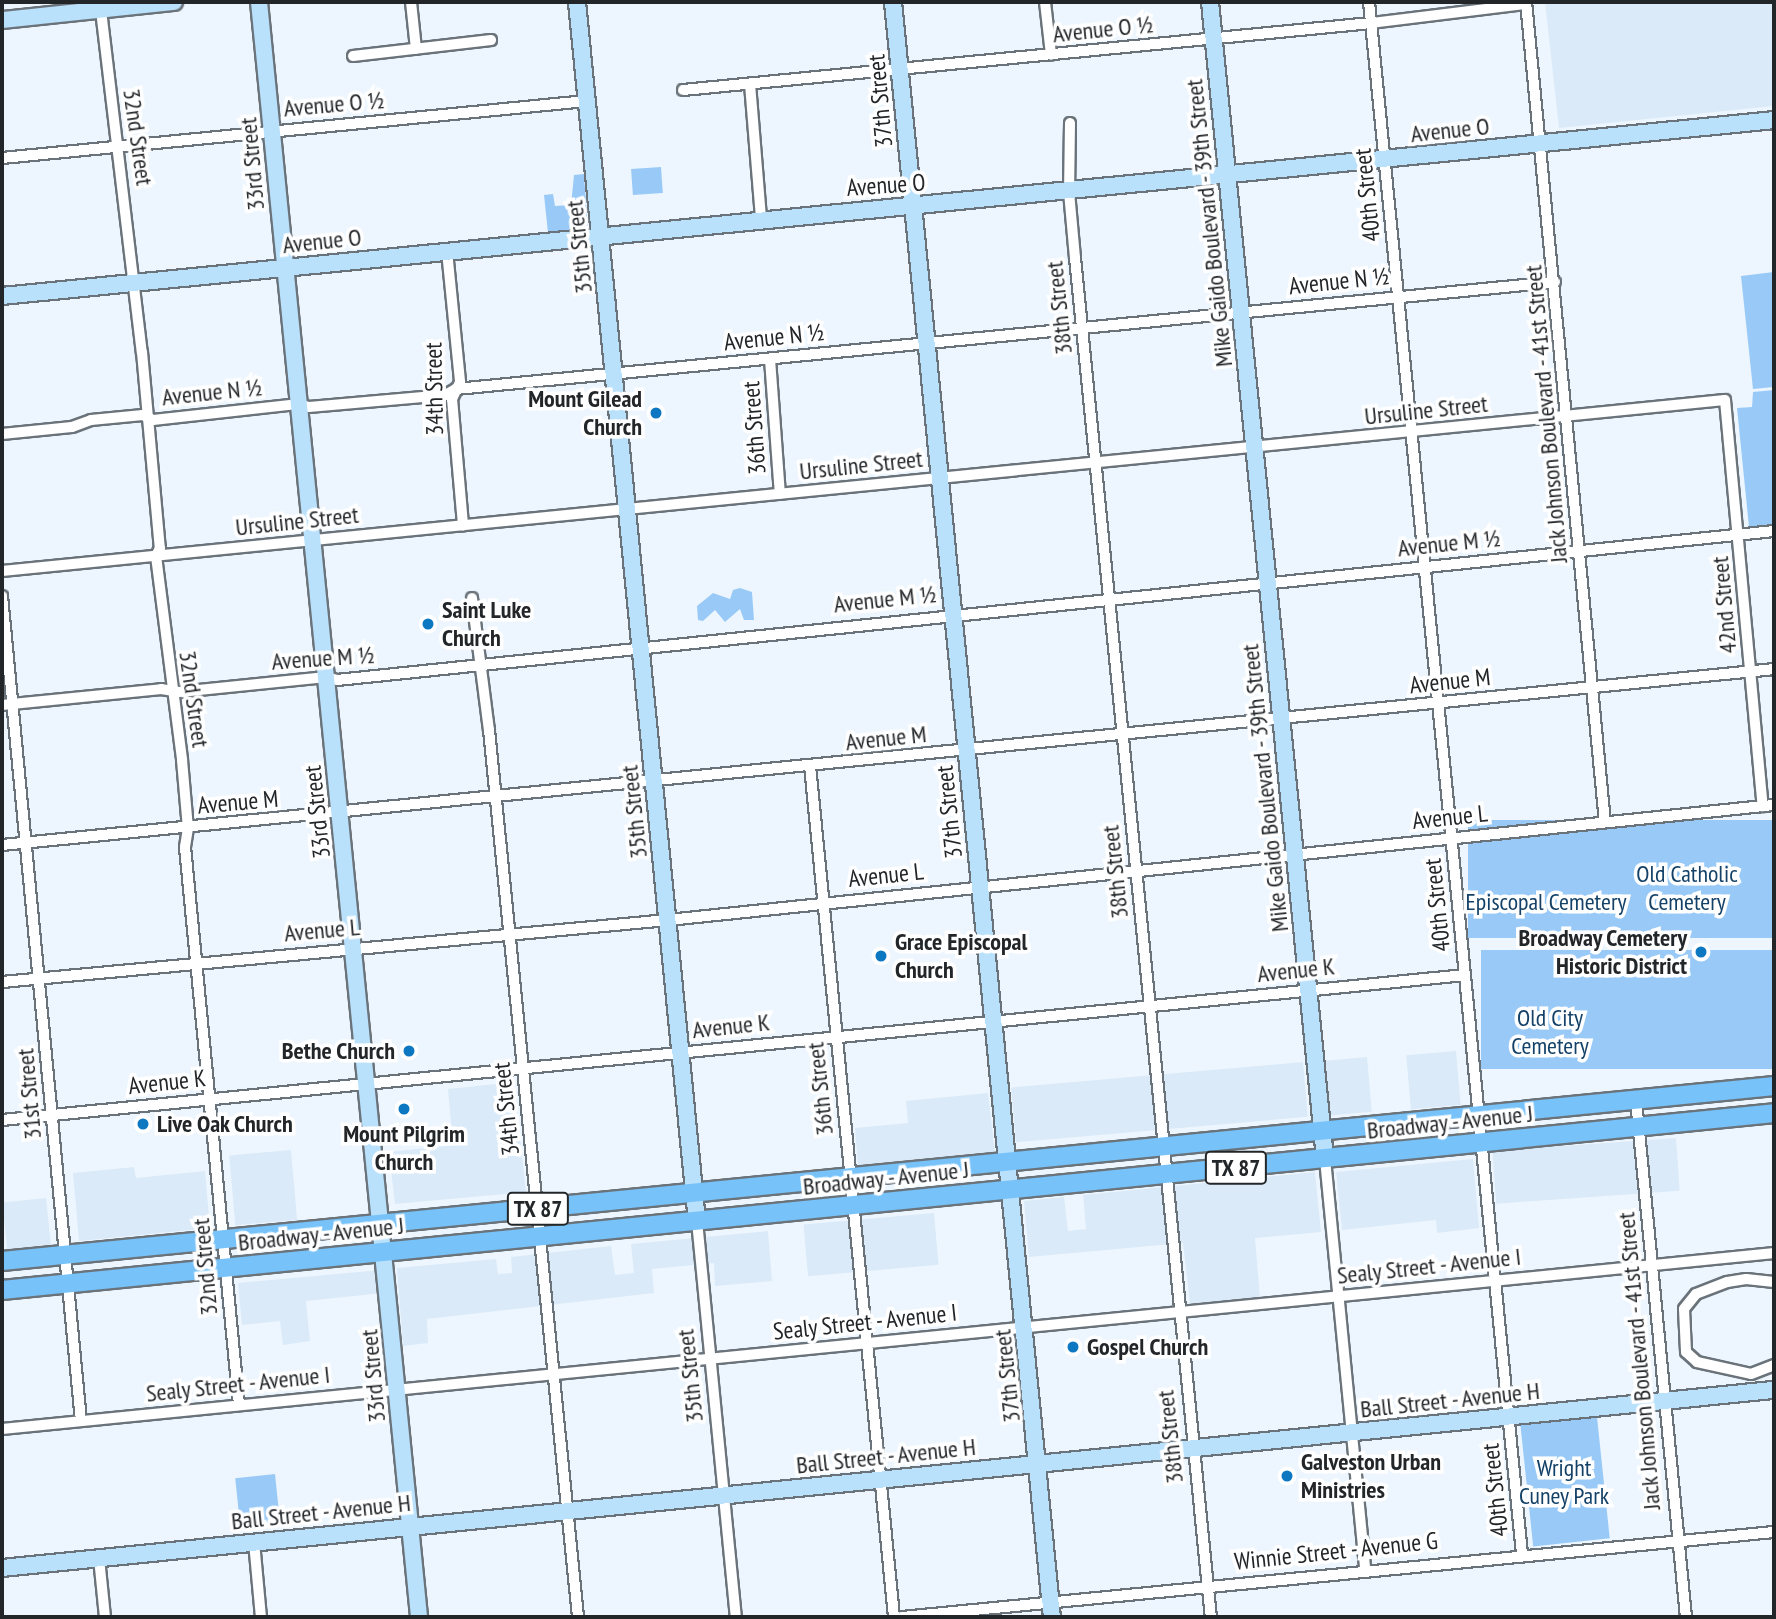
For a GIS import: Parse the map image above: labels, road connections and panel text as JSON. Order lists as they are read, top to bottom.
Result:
{
  "streets": {
    "main road": [
      "37th Street",
      "Avenue O",
      "33rd Street",
      "Mike Gaido Boulevard - 39th Street",
      "35th Street",
      "Broadway - Avenue J",
      "TX 87",
      "Ball Street - Avenue H"
    ],
    "street": [
      "Avenue O ½",
      "32nd Street",
      "40th Street",
      "Avenue N ½",
      "38th Street",
      "34th Street",
      "Ursuline Street",
      "Jack Johnson Boulevard - 41st Street",
      "36th Street",
      "Avenue M ½",
      "42nd Street",
      "Avenue M",
      "Avenue L",
      "Avenue K",
      "31st Street",
      "Sealy Street - Avenue I",
      "Winnie Street - Avenue G"
    ]
  },
  "crossings": [
    ["Avenue O ½", "37th Street"],
    ["Avenue O ½", "32nd Street"],
    ["Avenue O ½", "33rd Street"],
    ["Avenue O ½", "40th Street"],
    ["Avenue O ½", "Mike Gaido Boulevard - 39th Street"],
    ["Avenue O ½", "35th Street"],
    ["Avenue O ½", "Jack Johnson Boulevard - 41st Street"],
    ["37th Street", "Avenue O"],
    ["37th Street", "Avenue N ½"],
    ["37th Street", "Ursuline Street"],
    ["37th Street", "Avenue M ½"],
    ["37th Street", "Avenue M"],
    ["37th Street", "Avenue L"],
    ["37th Street", "Avenue K"],
    ["37th Street", "Broadway - Avenue J"],
    ["37th Street", "Sealy Street - Avenue I"],
    ["37th Street", "Ball Street - Avenue H"],
    ["37th Street", "Winnie Street - Avenue G"],
    ["Avenue O", "32nd Street"],
    ["Avenue O", "33rd Street"],
    ["Avenue O", "40th Street"],
    ["Avenue O", "Mike Gaido Boulevard - 39th Street"],
    ["Avenue O", "35th Street"],
    ["Avenue O", "38th Street"],
    ["Avenue O", "34th Street"],
    ["Avenue O", "Jack Johnson Boulevard - 41st Street"],
    ["32nd Street", "Avenue N ½"],
    ["32nd Street", "Ursuline Street"],
    ["32nd Street", "Avenue M ½"],
    ["32nd Street", "Avenue M"],
    ["32nd Street", "Avenue L"],
    ["32nd Street", "Avenue K"],
    ["32nd Street", "Broadway - Avenue J"],
    ["32nd Street", "Sealy Street - Avenue I"],
    ["33rd Street", "Avenue N ½"],
    ["33rd Street", "Ursuline Street"],
    ["33rd Street", "Avenue M ½"],
    ["33rd Street", "Avenue M"],
    ["33rd Street", "Avenue L"],
    ["33rd Street", "Avenue K"],
    ["33rd Street", "Broadway - Avenue J"],
    ["33rd Street", "Sealy Street - Avenue I"],
    ["33rd Street", "Ball Street - Avenue H"],
    ["40th Street", "Avenue N ½"],
    ["40th Street", "Ursuline Street"],
    ["40th Street", "Avenue M ½"],
    ["40th Street", "Avenue M"],
    ["40th Street", "Avenue L"],
    ["40th Street", "Avenue K"],
    ["40th Street", "Broadway - Avenue J"],
    ["40th Street", "Sealy Street - Avenue I"],
    ["40th Street", "Ball Street - Avenue H"],
    ["40th Street", "Winnie Street - Avenue G"],
    ["Mike Gaido Boulevard - 39th Street", "Avenue N ½"],
    ["Mike Gaido Boulevard - 39th Street", "Ursuline Street"],
    ["Mike Gaido Boulevard - 39th Street", "Avenue M ½"],
    ["Mike Gaido Boulevard - 39th Street", "Avenue M"],
    ["Mike Gaido Boulevard - 39th Street", "Avenue L"],
    ["Mike Gaido Boulevard - 39th Street", "Avenue K"],
    ["Mike Gaido Boulevard - 39th Street", "Broadway - Avenue J"],
    ["Mike Gaido Boulevard - 39th Street", "Sealy Street - Avenue I"],
    ["Mike Gaido Boulevard - 39th Street", "Ball Street - Avenue H"],
    ["Mike Gaido Boulevard - 39th Street", "Winnie Street - Avenue G"],
    ["35th Street", "Avenue N ½"],
    ["35th Street", "Ursuline Street"],
    ["35th Street", "Avenue M ½"],
    ["35th Street", "Avenue M"],
    ["35th Street", "Avenue L"],
    ["35th Street", "Avenue K"],
    ["35th Street", "Broadway - Avenue J"],
    ["35th Street", "Sealy Street - Avenue I"],
    ["35th Street", "Ball Street - Avenue H"],
    ["Avenue N ½", "38th Street"],
    ["Avenue N ½", "34th Street"],
    ["Avenue N ½", "Jack Johnson Boulevard - 41st Street"],
    ["Avenue N ½", "36th Street"],
    ["38th Street", "Ursuline Street"],
    ["38th Street", "Avenue M ½"],
    ["38th Street", "Avenue M"],
    ["38th Street", "Avenue L"],
    ["38th Street", "Avenue K"],
    ["38th Street", "Broadway - Avenue J"],
    ["38th Street", "Sealy Street - Avenue I"],
    ["38th Street", "Ball Street - Avenue H"],
    ["38th Street", "Winnie Street - Avenue G"],
    ["34th Street", "Ursuline Street"],
    ["34th Street", "Avenue M ½"],
    ["34th Street", "Avenue M"],
    ["34th Street", "Avenue L"],
    ["34th Street", "Avenue K"],
    ["34th Street", "Broadway - Avenue J"],
    ["34th Street", "Sealy Street - Avenue I"],
    ["34th Street", "Ball Street - Avenue H"],
    ["Ursuline Street", "Jack Johnson Boulevard - 41st Street"],
    ["Ursuline Street", "36th Street"],
    ["Ursuline Street", "42nd Street"],
    ["Jack Johnson Boulevard - 41st Street", "Avenue M ½"],
    ["Jack Johnson Boulevard - 41st Street", "Avenue M"],
    ["Jack Johnson Boulevard - 41st Street", "Avenue L"],
    ["Jack Johnson Boulevard - 41st Street", "Broadway - Avenue J"],
    ["Jack Johnson Boulevard - 41st Street", "Sealy Street - Avenue I"],
    ["Jack Johnson Boulevard - 41st Street", "Ball Street - Avenue H"],
    ["Jack Johnson Boulevard - 41st Street", "Winnie Street - Avenue G"],
    ["36th Street", "Avenue M"],
    ["36th Street", "Avenue L"],
    ["36th Street", "Avenue K"],
    ["36th Street", "Broadway - Avenue J"],
    ["36th Street", "Sealy Street - Avenue I"],
    ["36th Street", "Ball Street - Avenue H"],
    ["Avenue M ½", "42nd Street"],
    ["Avenue M ½", "31st Street"],
    ["42nd Street", "Avenue M"],
    ["42nd Street", "Avenue L"],
    ["Avenue M", "31st Street"],
    ["Avenue L", "31st Street"],
    ["Avenue K", "31st Street"],
    ["31st Street", "Broadway - Avenue J"],
    ["31st Street", "Sealy Street - Avenue I"]
  ],
  "parks": [
    "Old Catholic Cemetery",
    "Episcopal Cemetery",
    "Old City Cemetery",
    "Wright Cuney Park"
  ],
  "places": [
    "Mount Gilead Church",
    "Saint Luke Church",
    "Broadway Cemetery Historic District",
    "Grace Episcopal Church",
    "Bethe Church",
    "Mount Pilgrim Church",
    "Live Oak Church",
    "Gospel Church",
    "Galveston Urban Ministries"
  ]
}
